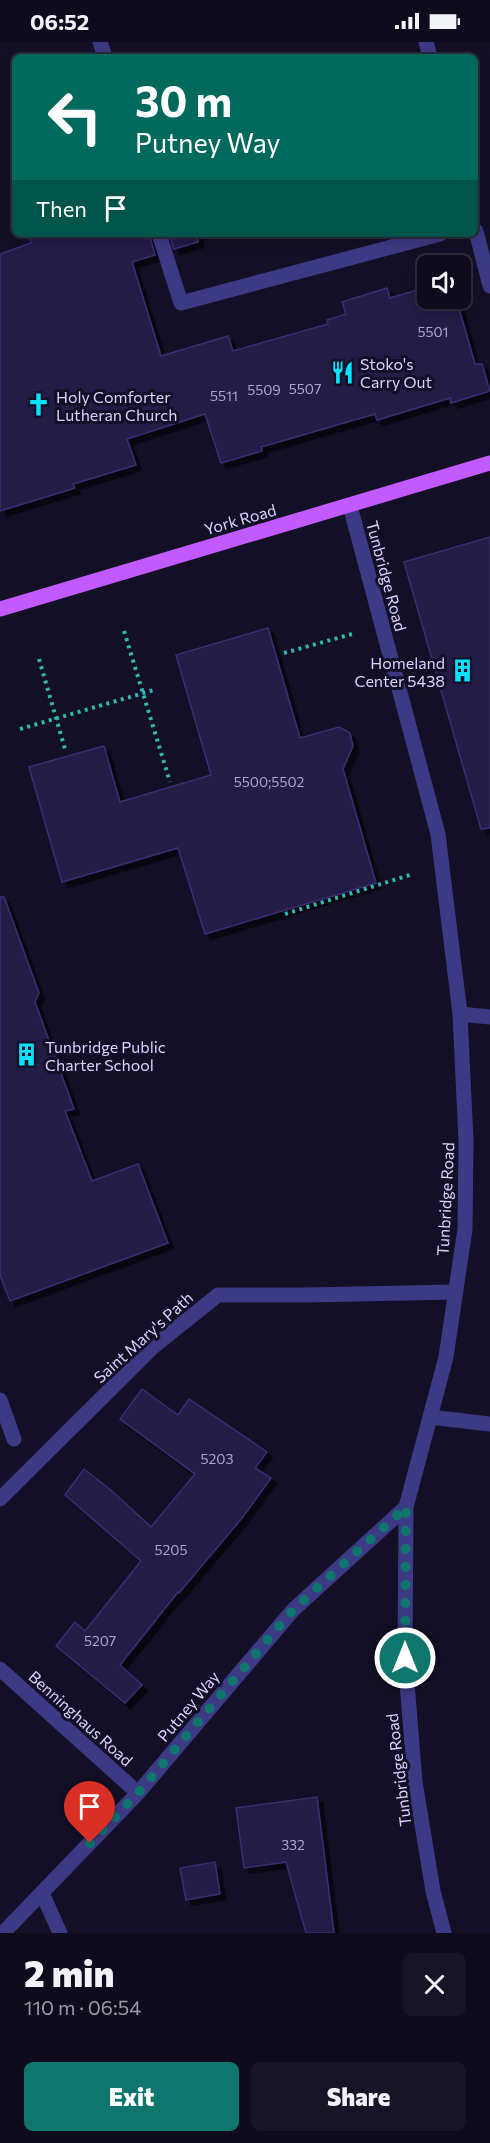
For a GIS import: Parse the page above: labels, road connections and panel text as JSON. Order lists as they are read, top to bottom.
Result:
{
  "streets": {
    "main road": ["York Road"],
    "street": [
      "Tunbridge Road",
      "Saint Mary's Path",
      "Putney Way",
      "Benninghaus Road"
    ]
  },
  "crossings": [
    ["York Road", "Tunbridge Road"],
    ["Tunbridge Road", "Saint Mary's Path"],
    ["Tunbridge Road", "Putney Way"],
    ["Putney Way", "Benninghaus Road"]
  ],
  "places": {
    "restaurant": ["Stoko's Carry Out"],
    "church": ["Holy Comforter Lutheran Church"],
    "building": ["Homeland Center 5438", "Tunbridge Public Charter School"]
  },
  "house_numbers": [
    "5501",
    "5507",
    "5509",
    "5511",
    "5500;5502",
    "5203",
    "5205",
    "5207",
    "332"
  ],
  "page": {
    "status": "06:52",
    "turn": ["30 m", "Putney Way"],
    "then": "Then",
    "heading": ["2 min", "110 m · 06:54"],
    "buttons": ["Exit", "Share"]
  }
}
